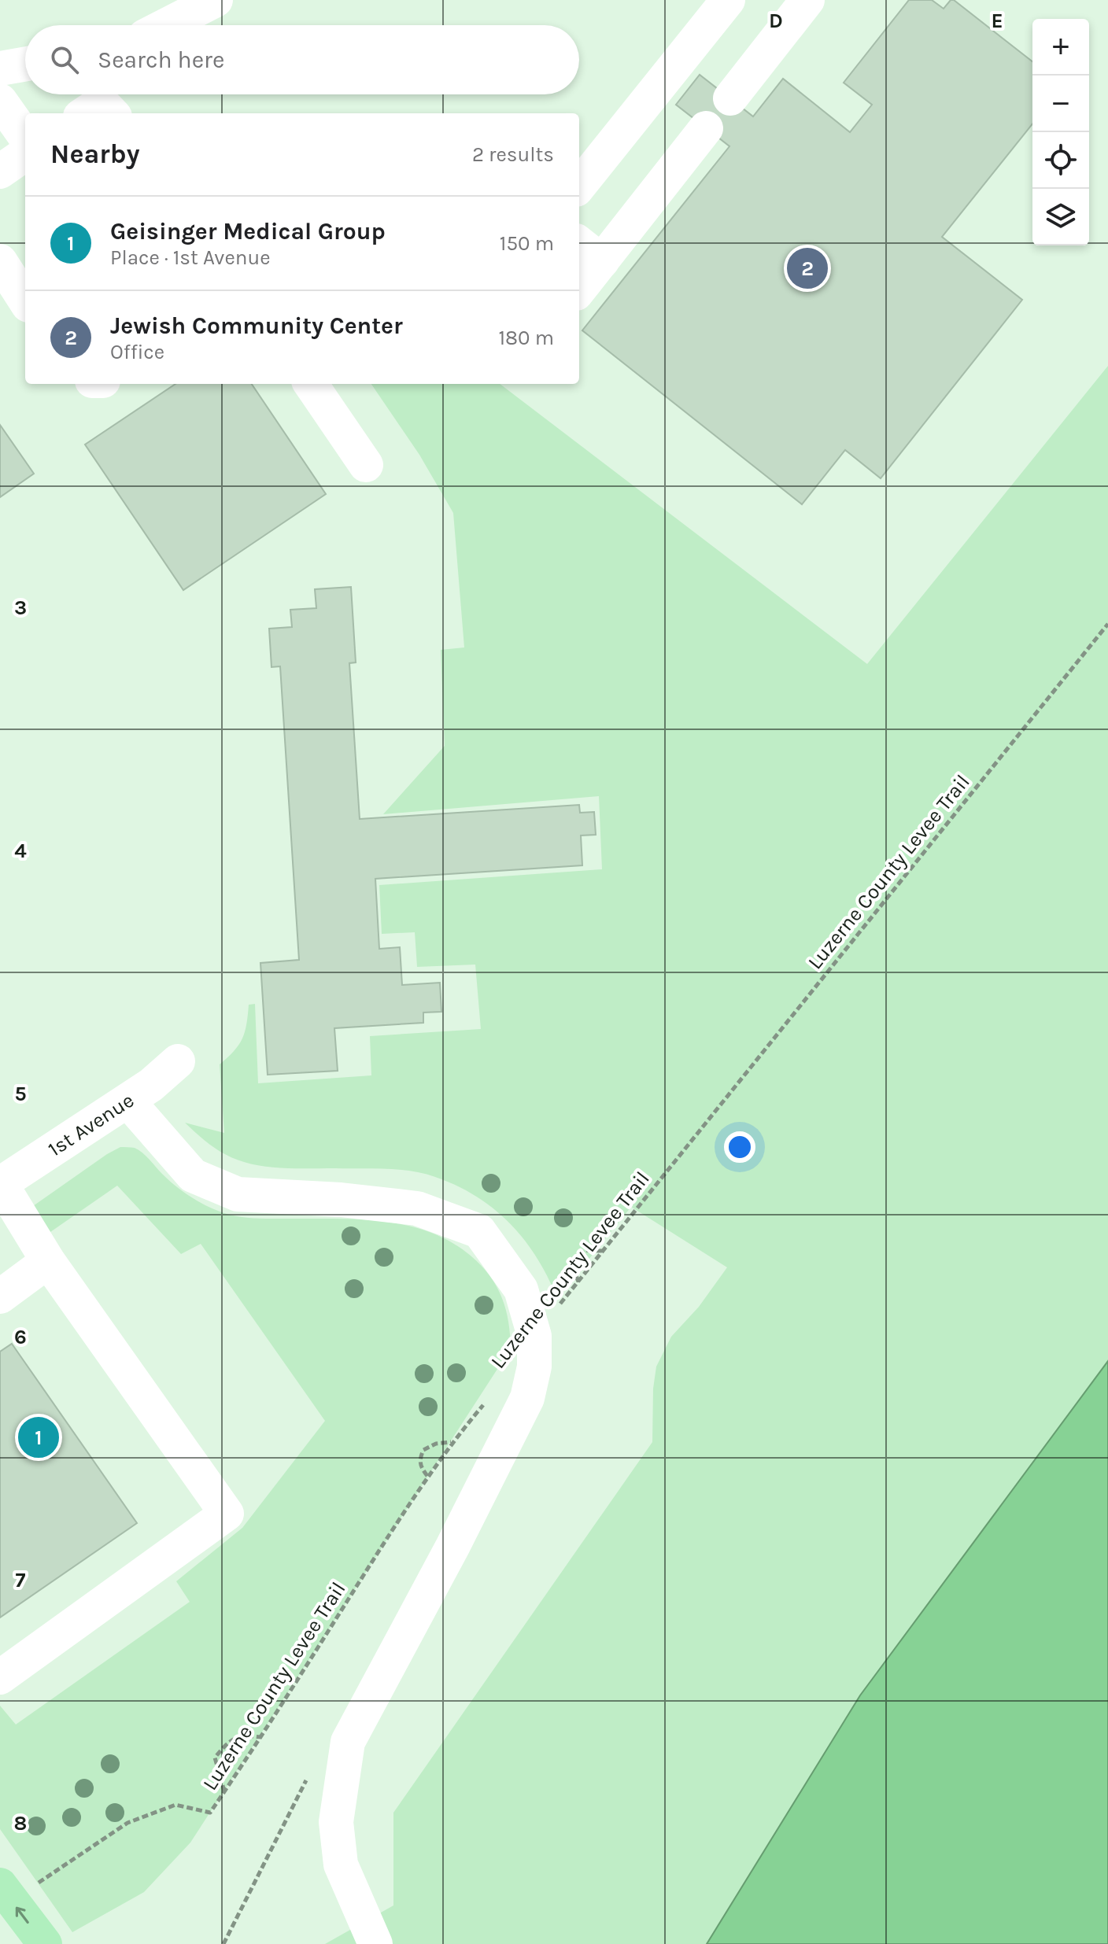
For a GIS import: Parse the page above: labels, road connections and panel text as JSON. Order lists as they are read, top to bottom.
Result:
{
  "streets": {
    "street": ["1st Avenue"],
    "path": ["Luzerne County Levee Trail"]
  },
  "page": {
    "map_buttons": ["+", "−"],
    "search": "Search here",
    "heading": ["Nearby", "2 results"],
    "list": [
      {
        "mark": "1",
        "name": "Geisinger Medical Group",
        "note": "Place · 1st Avenue",
        "value": "150 m"
      },
      {
        "mark": "2",
        "name": "Jewish Community Center",
        "note": "Office",
        "value": "180 m"
      }
    ],
    "pins": ["2", "1"]
  },
  "grid": {
    "columns": ["D", "E"],
    "rows": [
      "3",
      "4",
      "5",
      "6",
      "7",
      "8"
    ]
  }
}
